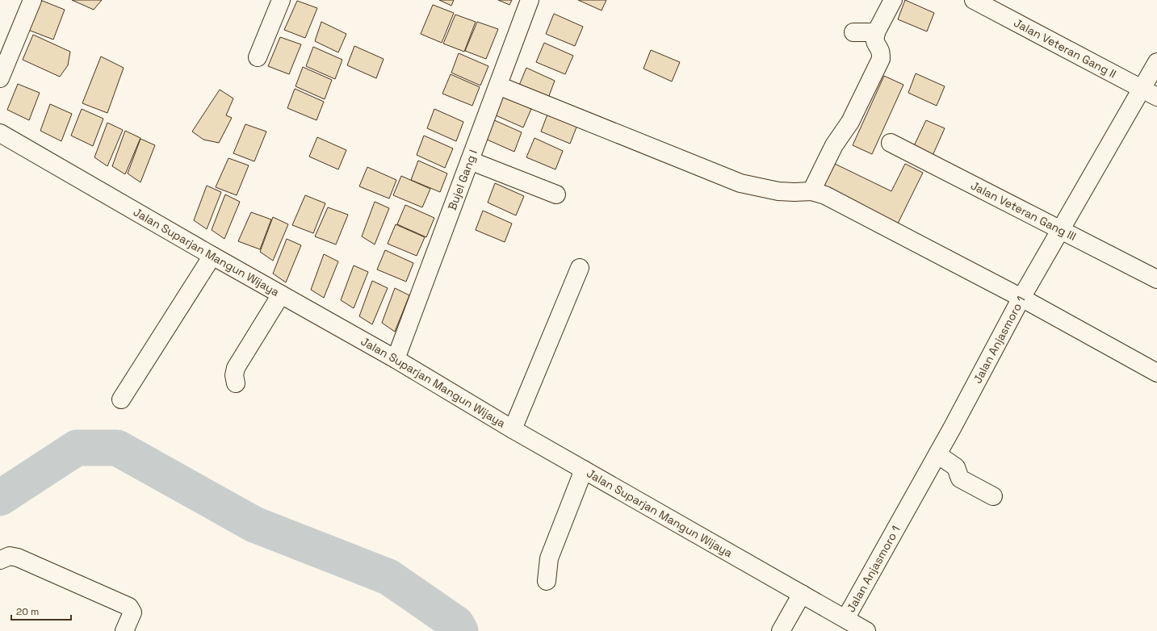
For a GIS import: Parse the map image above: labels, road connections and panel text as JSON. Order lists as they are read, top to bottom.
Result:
{
  "streets": {
    "main road": [
      "Jalan Veteran Gang II",
      "Bujel Gang I",
      "Jalan Veteran Gang III",
      "Jalan Suparjan Mangun Wijaya",
      "Jalan Anjasmoro 1"
    ]
  },
  "crossings": [
    ["Jalan Veteran Gang II", "Jalan Anjasmoro 1"],
    ["Bujel Gang I", "Jalan Suparjan Mangun Wijaya"],
    ["Jalan Veteran Gang III", "Jalan Anjasmoro 1"],
    ["Jalan Suparjan Mangun Wijaya", "Jalan Anjasmoro 1"]
  ],
  "scale_bar": "20 m"
}
